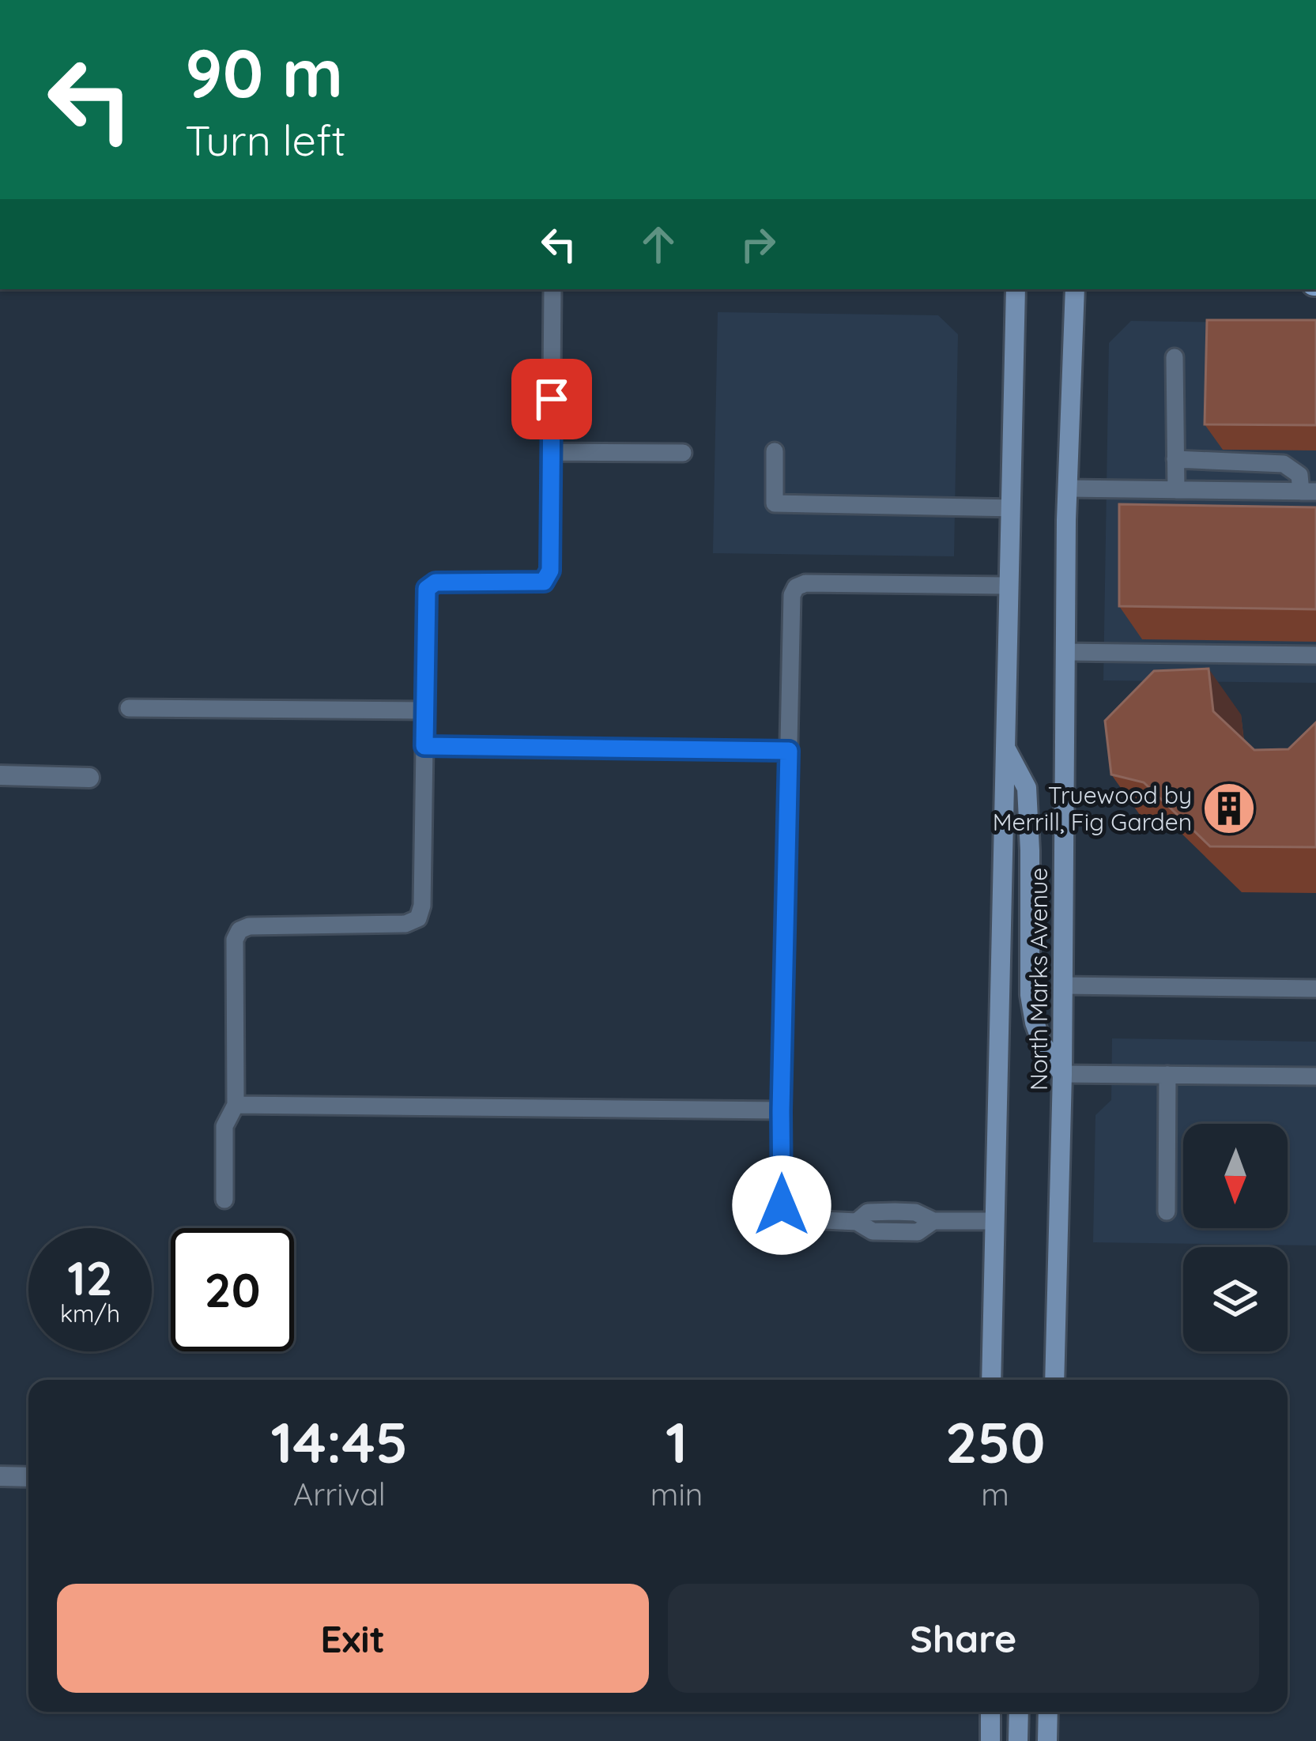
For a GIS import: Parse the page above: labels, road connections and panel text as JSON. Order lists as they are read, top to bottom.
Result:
{
  "streets": {
    "main road": ["North Marks Avenue"]
  },
  "places": {
    "building": ["Truewood by Merrill, Fig Garden"]
  },
  "north": "bottom",
  "page": {
    "turn": ["90 m", "Turn left"],
    "speed": "12 km/h",
    "limit": "20",
    "eta": [
      "14:45",
      "Arrival",
      "1",
      "min",
      "250",
      "m"
    ],
    "buttons": ["Exit", "Share"]
  }
}
